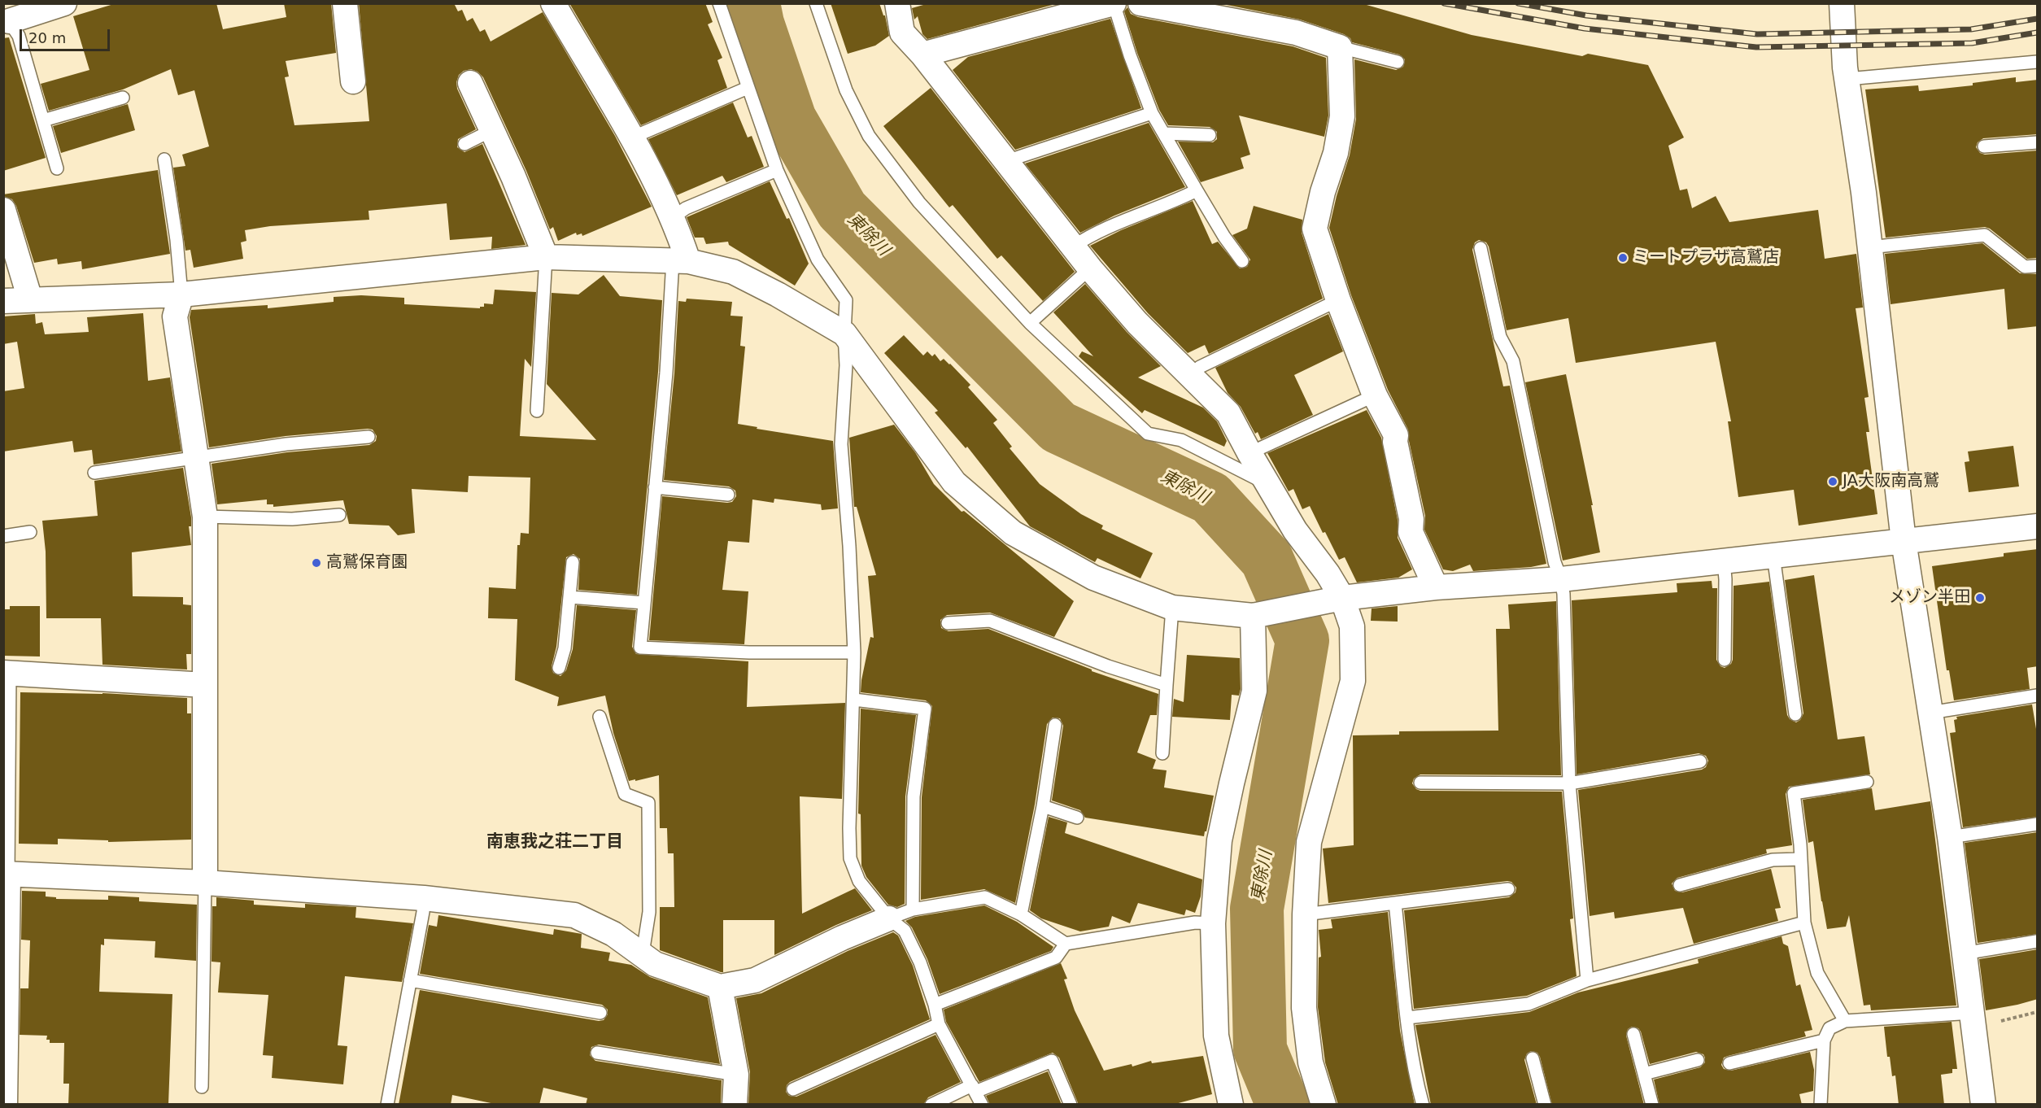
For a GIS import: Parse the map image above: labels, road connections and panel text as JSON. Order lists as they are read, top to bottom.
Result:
{
  "districts": ["南恵我之荘二丁目"],
  "water": ["東除川"],
  "places": [
    "ミートプラザ高鷲店",
    "JA大阪南高鷲",
    "高鷲保育園",
    "メゾン半田"
  ],
  "scale_bar": "20 m"
}
